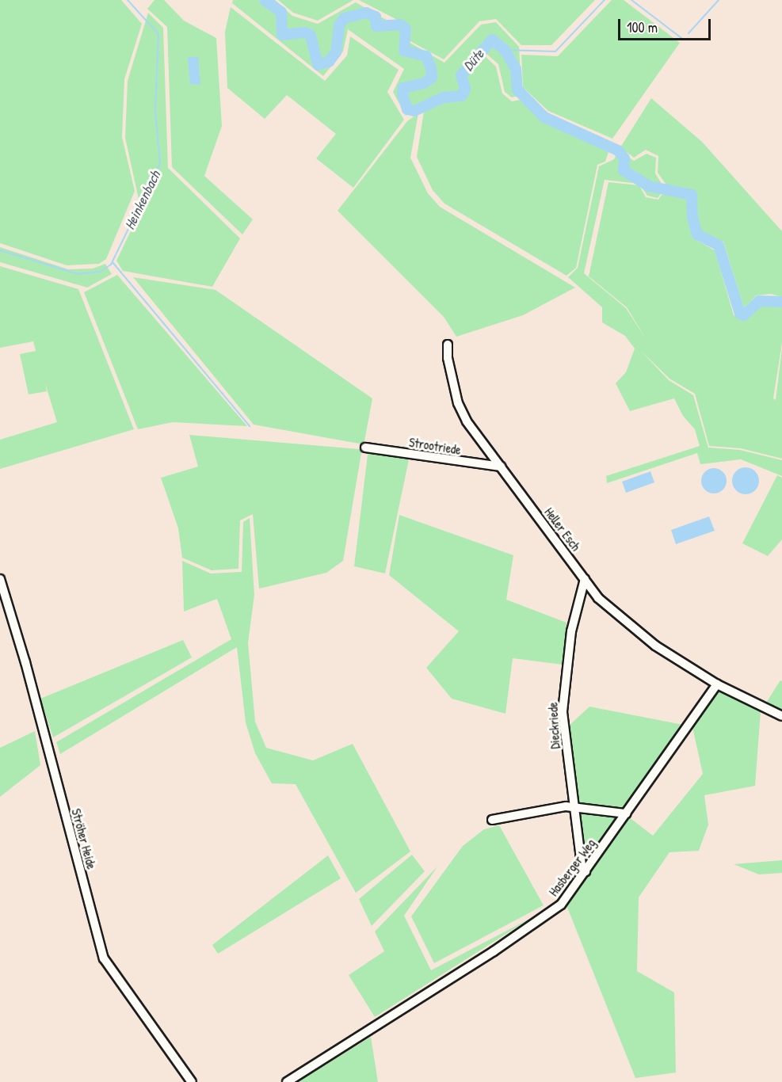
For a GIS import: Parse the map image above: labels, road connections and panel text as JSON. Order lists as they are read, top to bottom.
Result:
{
  "streets": {
    "street": [
      "Strootriede",
      "Heller Esch",
      "Dieckriede",
      "Ströher Heide",
      "Hasberger Weg"
    ]
  },
  "crossings": [
    ["Strootriede", "Heller Esch"],
    ["Heller Esch", "Dieckriede"],
    ["Heller Esch", "Hasberger Weg"],
    ["Dieckriede", "Hasberger Weg"]
  ],
  "water": ["Düte", "Heinkenbach"],
  "scale_bar": "100 m"
}
